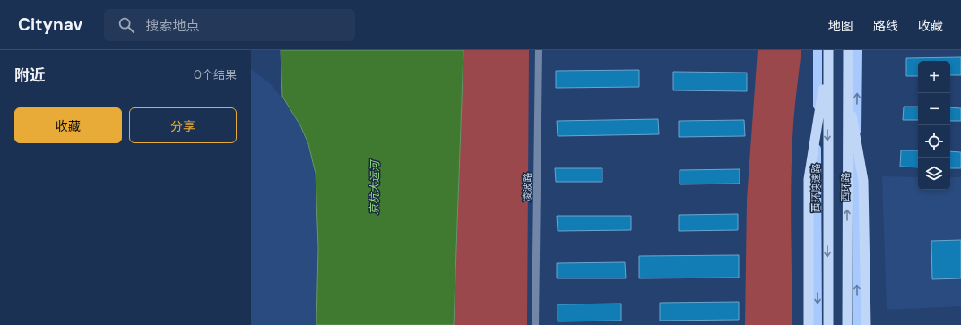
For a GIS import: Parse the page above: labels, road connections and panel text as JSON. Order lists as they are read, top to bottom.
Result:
{
  "streets": {
    "highway": ["西环快速路"],
    "main road": ["西环路"],
    "street": ["凌波路"]
  },
  "water": ["京杭大运河"],
  "page": {
    "header": "Citynav",
    "search": "搜索地点",
    "nav": ["地图", "路线", "收藏"],
    "heading": ["附近", "0个结果"],
    "map_buttons": ["+", "−"],
    "buttons": ["收藏", "分享"]
  }
}
